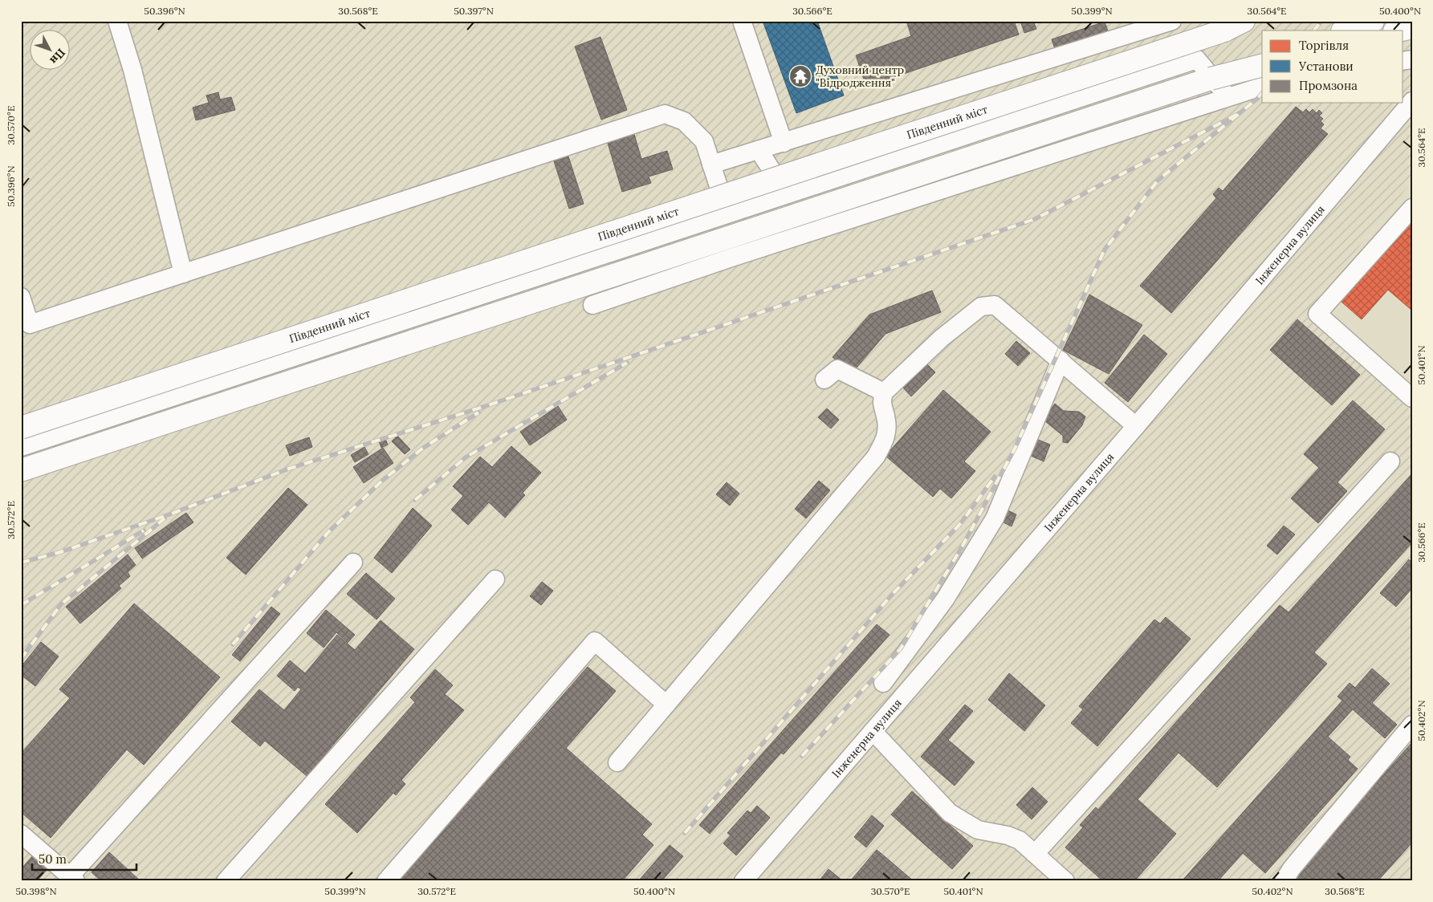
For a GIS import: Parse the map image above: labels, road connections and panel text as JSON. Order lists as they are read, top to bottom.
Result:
{
  "streets": {
    "main road": ["Південний міст"],
    "street": ["Інженерна вулиця"]
  },
  "places": {
    "temple": ["Духовний центр \"Відродження\""]
  },
  "legend": ["Торгівля", "Установи", "Промзона"],
  "scale_bar": "50 m",
  "north": "bottom right",
  "coordinates": [
    "50.396°N",
    "30.568°E",
    "50.397°N",
    "30.566°E",
    "50.399°N",
    "30.564°E",
    "50.400°N",
    "30.570°E",
    "50.401°N",
    "30.572°E",
    "50.402°N",
    "50.398°N"
  ]
}
